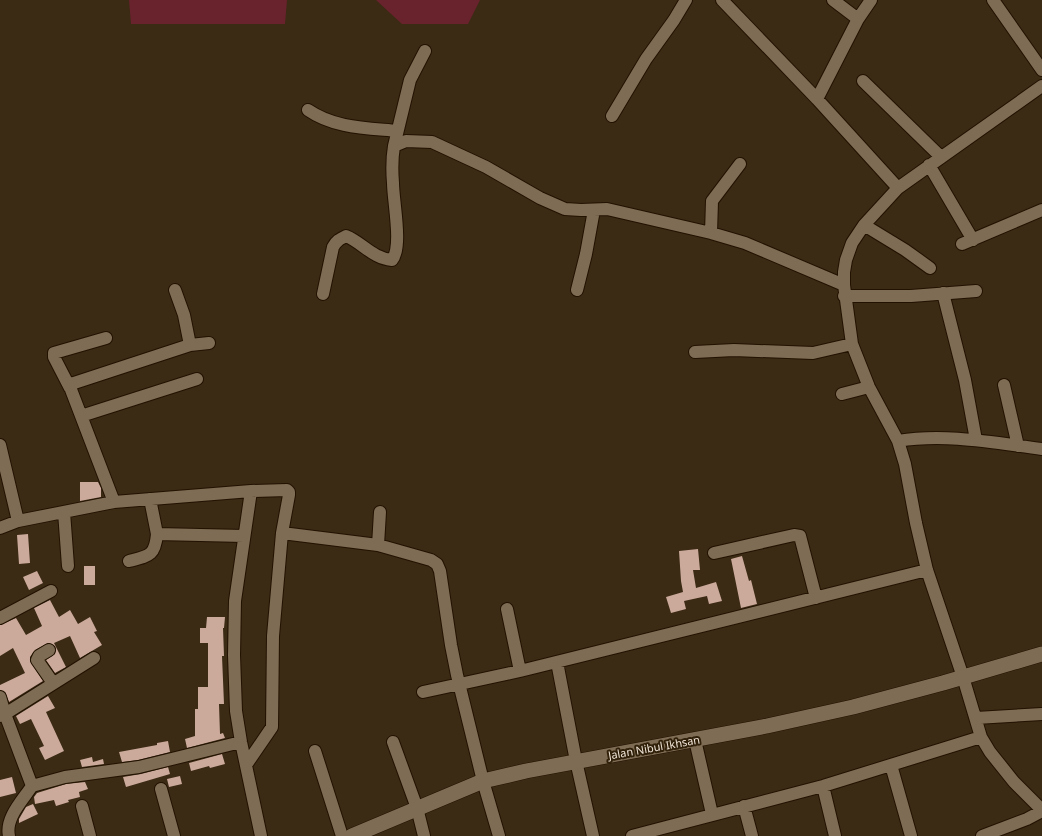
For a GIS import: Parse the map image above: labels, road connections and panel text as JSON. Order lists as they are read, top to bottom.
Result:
{
  "streets": {
    "street": ["Jalan Nibul Ikhsan"]
  }
}
